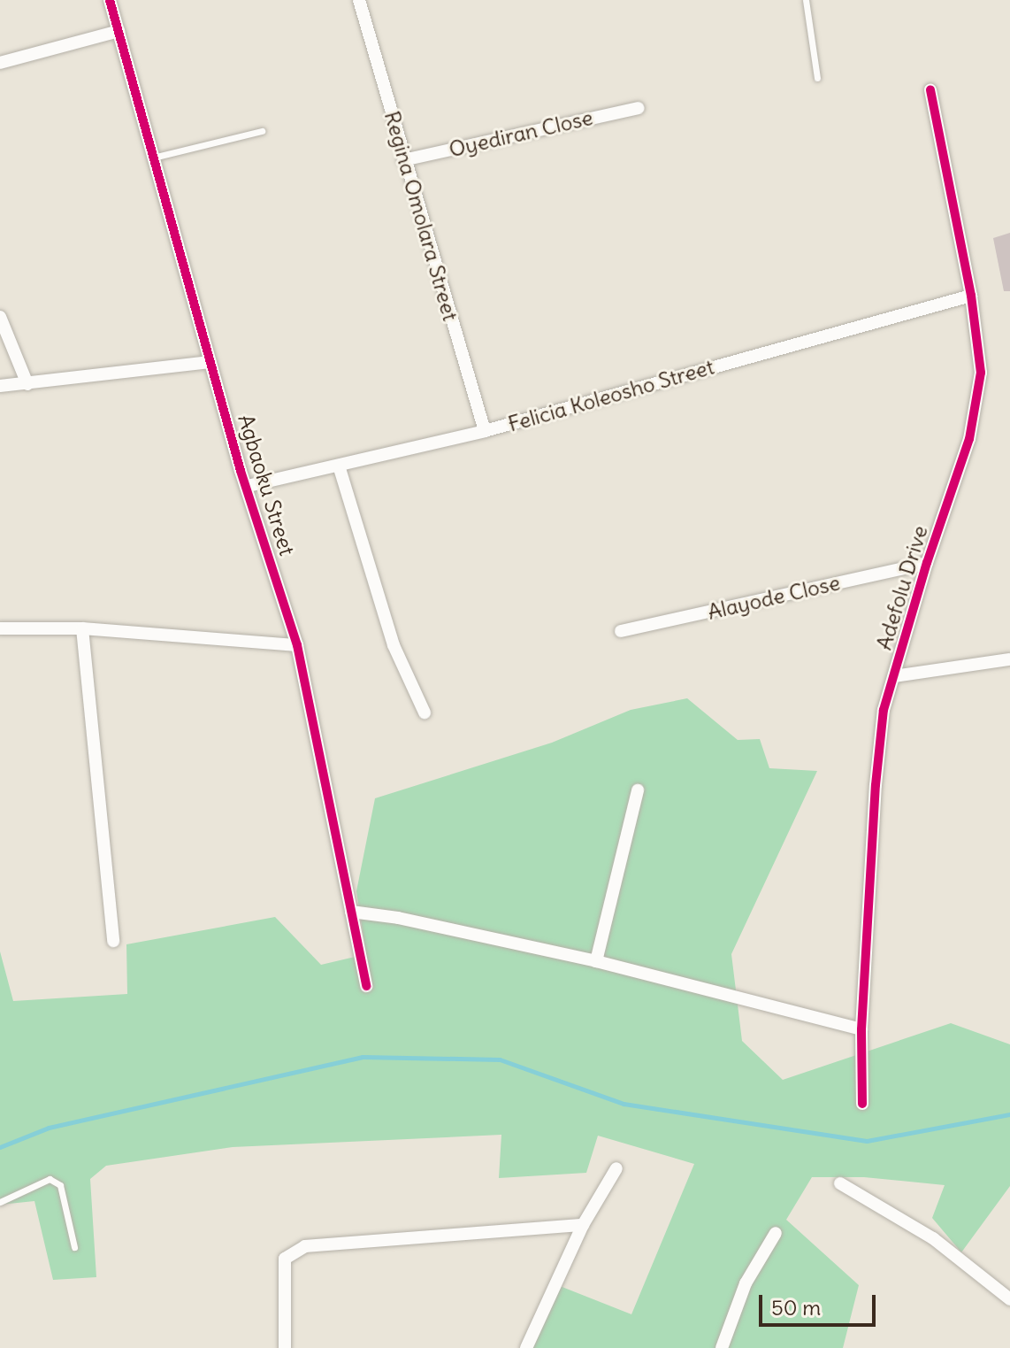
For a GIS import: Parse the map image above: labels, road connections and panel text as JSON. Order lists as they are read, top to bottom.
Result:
{
  "streets": {
    "street": [
      "Oyediran Close",
      "Regina Omolara Street",
      "Felicia Koleosho Street",
      "Agbaoku Street",
      "Adefolu Drive",
      "Alayode Close"
    ]
  },
  "crossings": [
    ["Oyediran Close", "Regina Omolara Street"],
    ["Regina Omolara Street", "Felicia Koleosho Street"],
    ["Felicia Koleosho Street", "Agbaoku Street"],
    ["Felicia Koleosho Street", "Adefolu Drive"],
    ["Adefolu Drive", "Alayode Close"]
  ],
  "scale_bar": "50 m"
}
